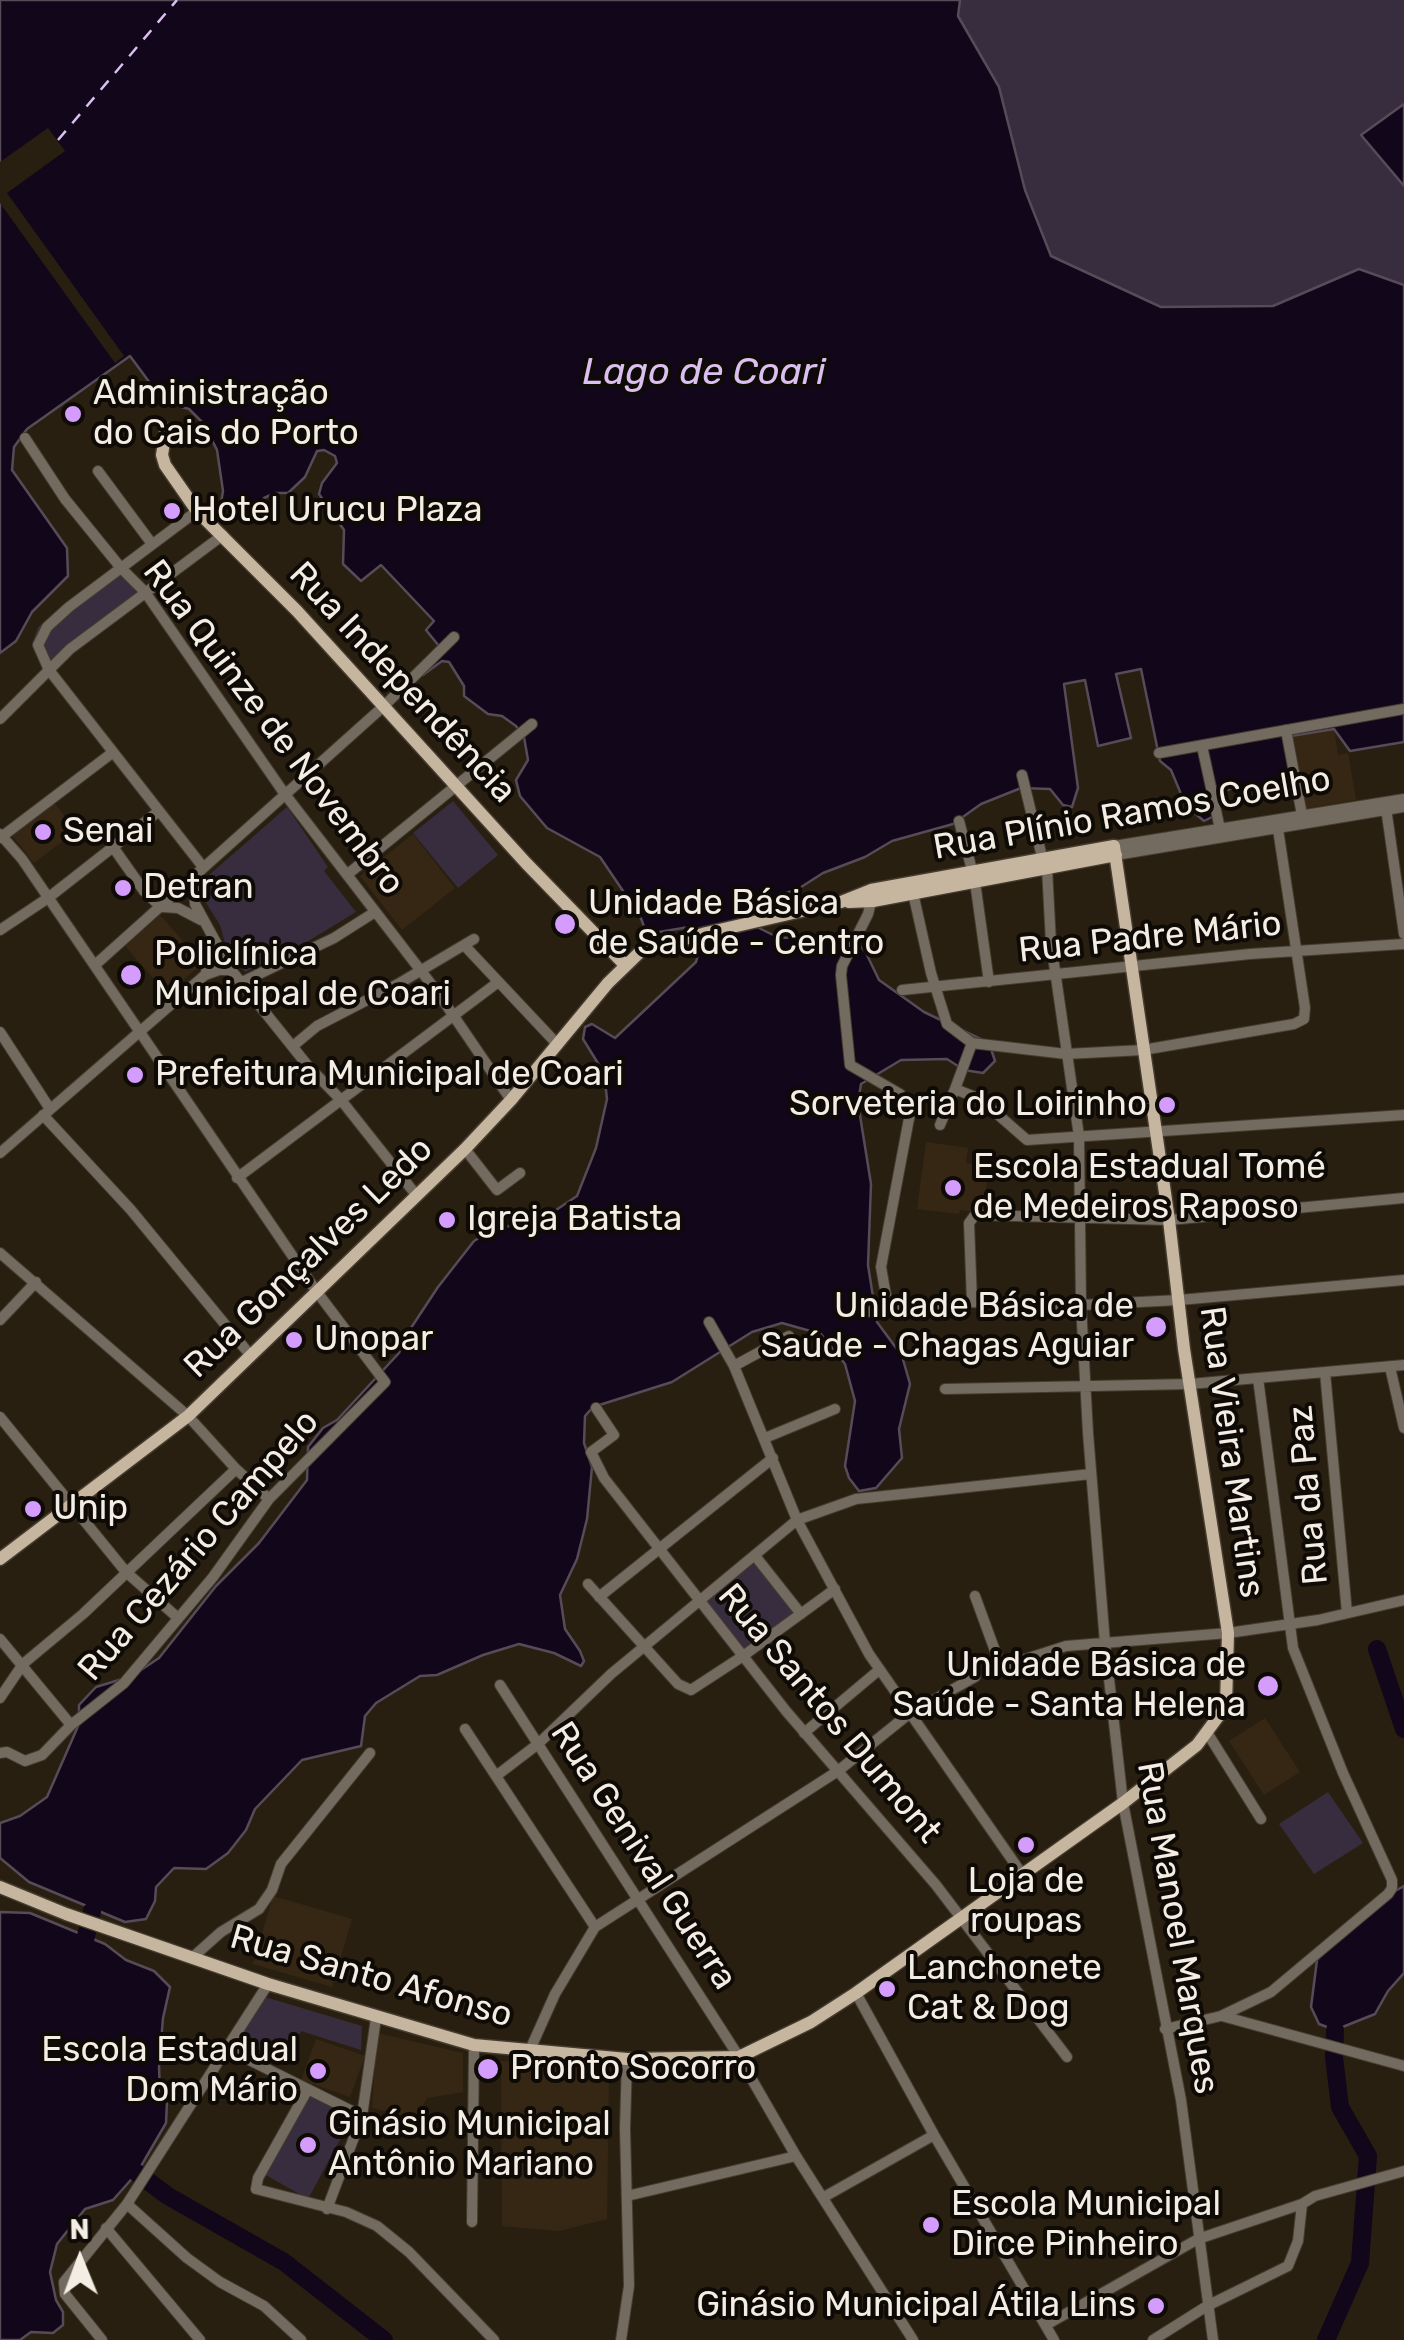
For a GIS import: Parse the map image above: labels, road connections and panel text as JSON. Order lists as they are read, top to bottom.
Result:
{
  "streets": {
    "main road": [
      "Rua Independência",
      "Rua Plínio Ramos Coelho",
      "Rua Gonçalves Ledo",
      "Rua Vieira Martins",
      "Rua Santo Afonso"
    ],
    "street": [
      "Rua Quinze de Novembro",
      "Rua Padre Mário",
      "Rua da Paz",
      "Rua Cezário Campelo",
      "Rua Santos Dumont",
      "Rua Genival Guerra",
      "Rua Manoel Marques"
    ]
  },
  "crossings": [
    ["Rua Independência", "Rua Gonçalves Ledo"],
    ["Rua Quinze de Novembro", "Rua Gonçalves Ledo"],
    ["Rua Plínio Ramos Coelho", "Rua Vieira Martins"],
    ["Rua Plínio Ramos Coelho", "Rua Manoel Marques"],
    ["Rua Padre Mário", "Rua Vieira Martins"],
    ["Rua Padre Mário", "Rua Manoel Marques"],
    ["Rua Gonçalves Ledo", "Rua Cezário Campelo"],
    ["Rua Vieira Martins", "Rua Santos Dumont"],
    ["Rua Vieira Martins", "Rua Genival Guerra"],
    ["Rua Vieira Martins", "Rua Manoel Marques"],
    ["Rua Vieira Martins", "Rua Santo Afonso"],
    ["Rua Genival Guerra", "Rua Santo Afonso"]
  ],
  "water": ["Lago de Coari"],
  "places": [
    "Administração do Cais do Porto",
    "Hotel Urucu Plaza",
    "Senai",
    "Detran",
    "Unidade Básica de Saúde - Centro",
    "Policlínica Municipal de Coari",
    "Prefeitura Municipal de Coari",
    "Sorveteria do Loirinho",
    "Escola Estadual Tomé de Medeiros Raposo",
    "Igreja Batista",
    "Unidade Básica de Saúde - Chagas Aguiar",
    "Unopar",
    "Unip",
    "Unidade Básica de Saúde - Santa Helena",
    "Loja de roupas",
    "Lanchonete Cat & Dog",
    "Pronto Socorro",
    "Escola Estadual Dom Mário",
    "Ginásio Municipal Antônio Mariano",
    "Escola Municipal Dirce Pinheiro",
    "Ginásio Municipal Átila Lins"
  ],
  "north": "top"
}
